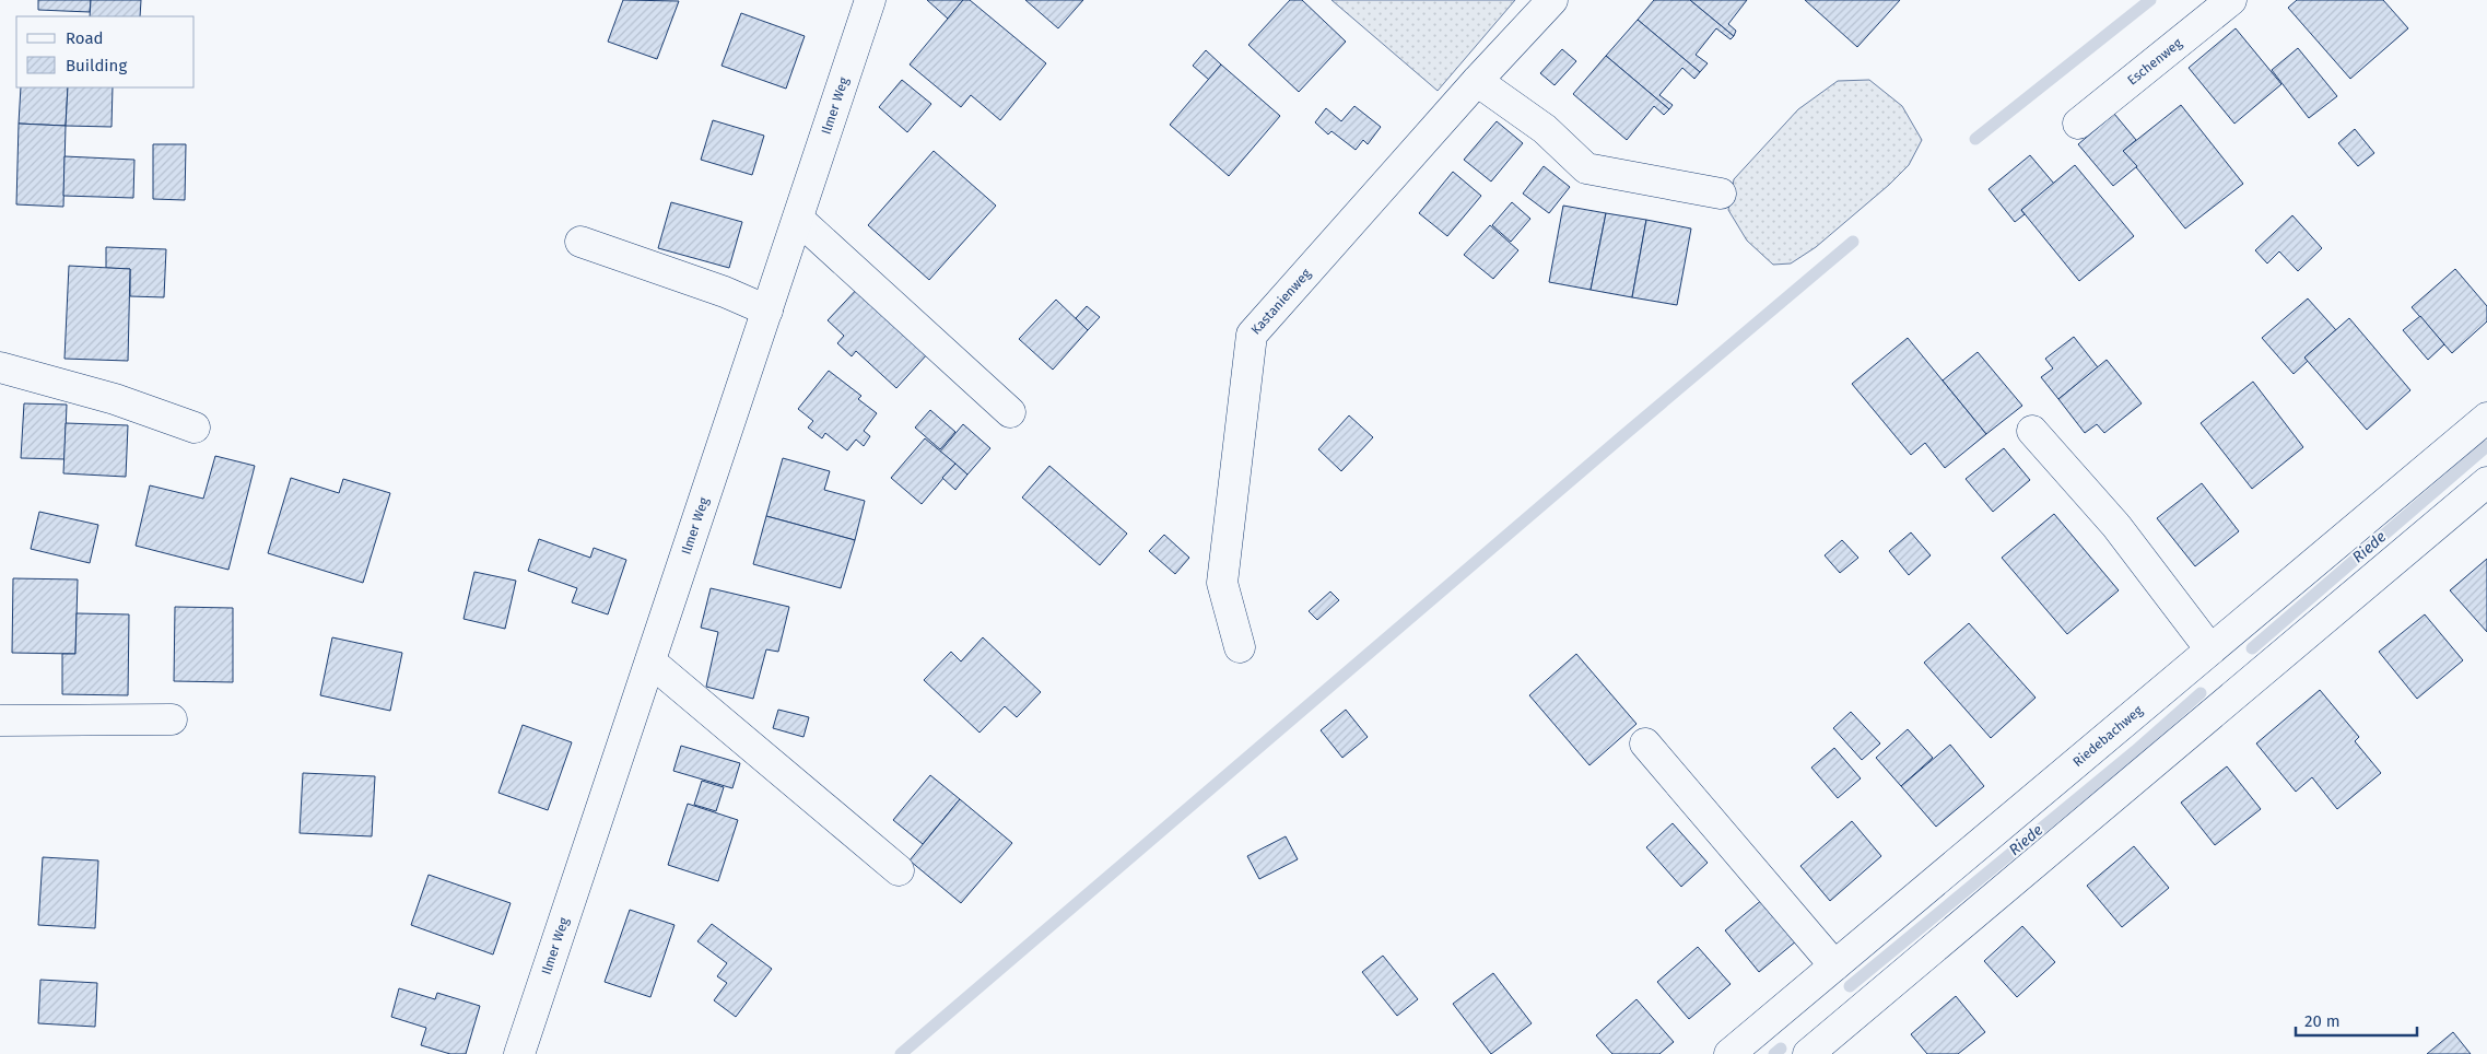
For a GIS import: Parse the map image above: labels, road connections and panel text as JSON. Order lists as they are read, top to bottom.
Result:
{
  "streets": {
    "street": [
      "Eschenweg",
      "Ilmer Weg",
      "Kastanienweg",
      "Riedebachweg"
    ]
  },
  "water": ["Riede"],
  "legend": ["Road", "Building"],
  "scale_bar": "20 m"
}
